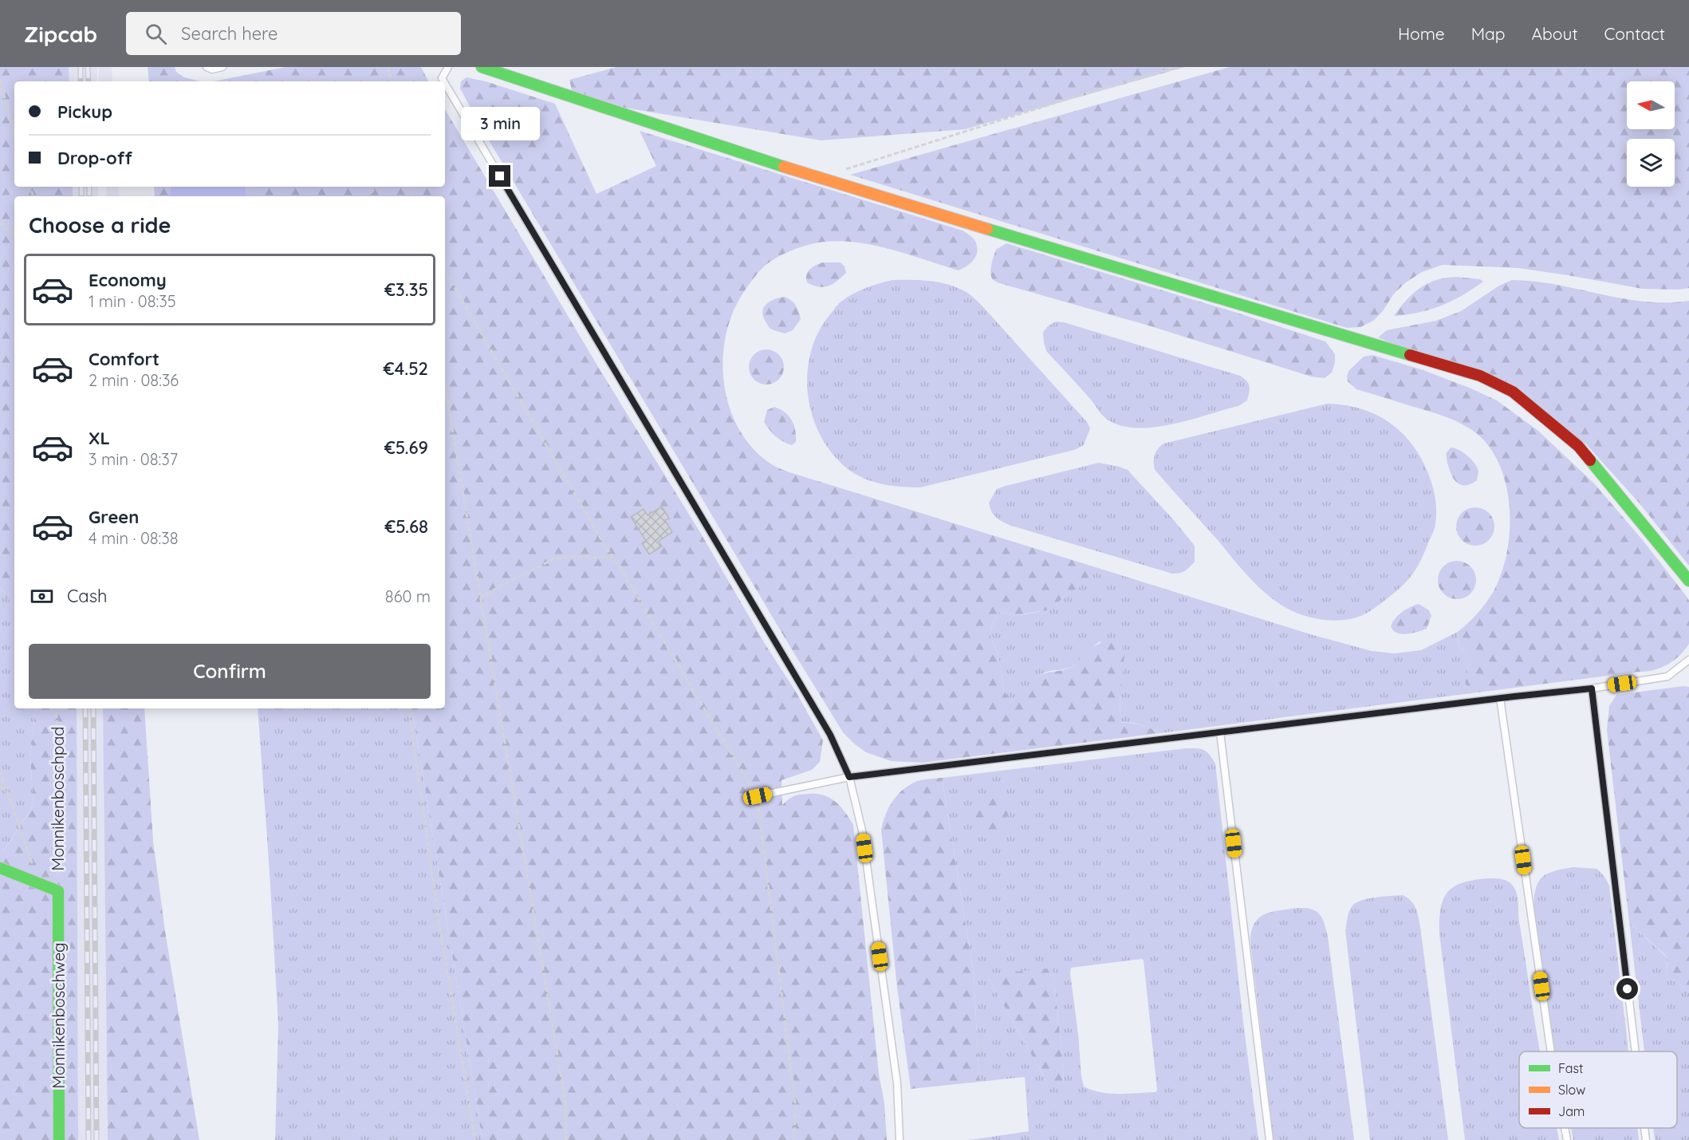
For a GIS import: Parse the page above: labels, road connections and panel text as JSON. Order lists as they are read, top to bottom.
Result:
{
  "streets": {
    "street": ["Monnikenboschweg"],
    "path": ["Monnikenboschpad"]
  },
  "crossings": [
    ["Monnikenboschpad", "Monnikenboschweg"]
  ],
  "legend": ["Fast", "Slow", "Jam"],
  "north": "left",
  "page": {
    "header": "Zipcab",
    "search": "Search here",
    "nav": [
      "Home",
      "Map",
      "About",
      "Contact"
    ],
    "banner": ["Pickup", "Drop-off"],
    "bubble": "3 min",
    "heading": "Choose a ride",
    "list": [
      {
        "name": "Economy",
        "note": "1 min · 08:35",
        "value": "€3.35"
      },
      {
        "name": "Comfort",
        "note": "2 min · 08:36",
        "value": "€4.52"
      },
      {
        "name": "XL",
        "note": "3 min · 08:37",
        "value": "€5.69"
      },
      {
        "name": "Green",
        "note": "4 min · 08:38",
        "value": "€5.68"
      }
    ],
    "pay": ["Cash", "860 m"],
    "buttons": "Confirm"
  }
}
